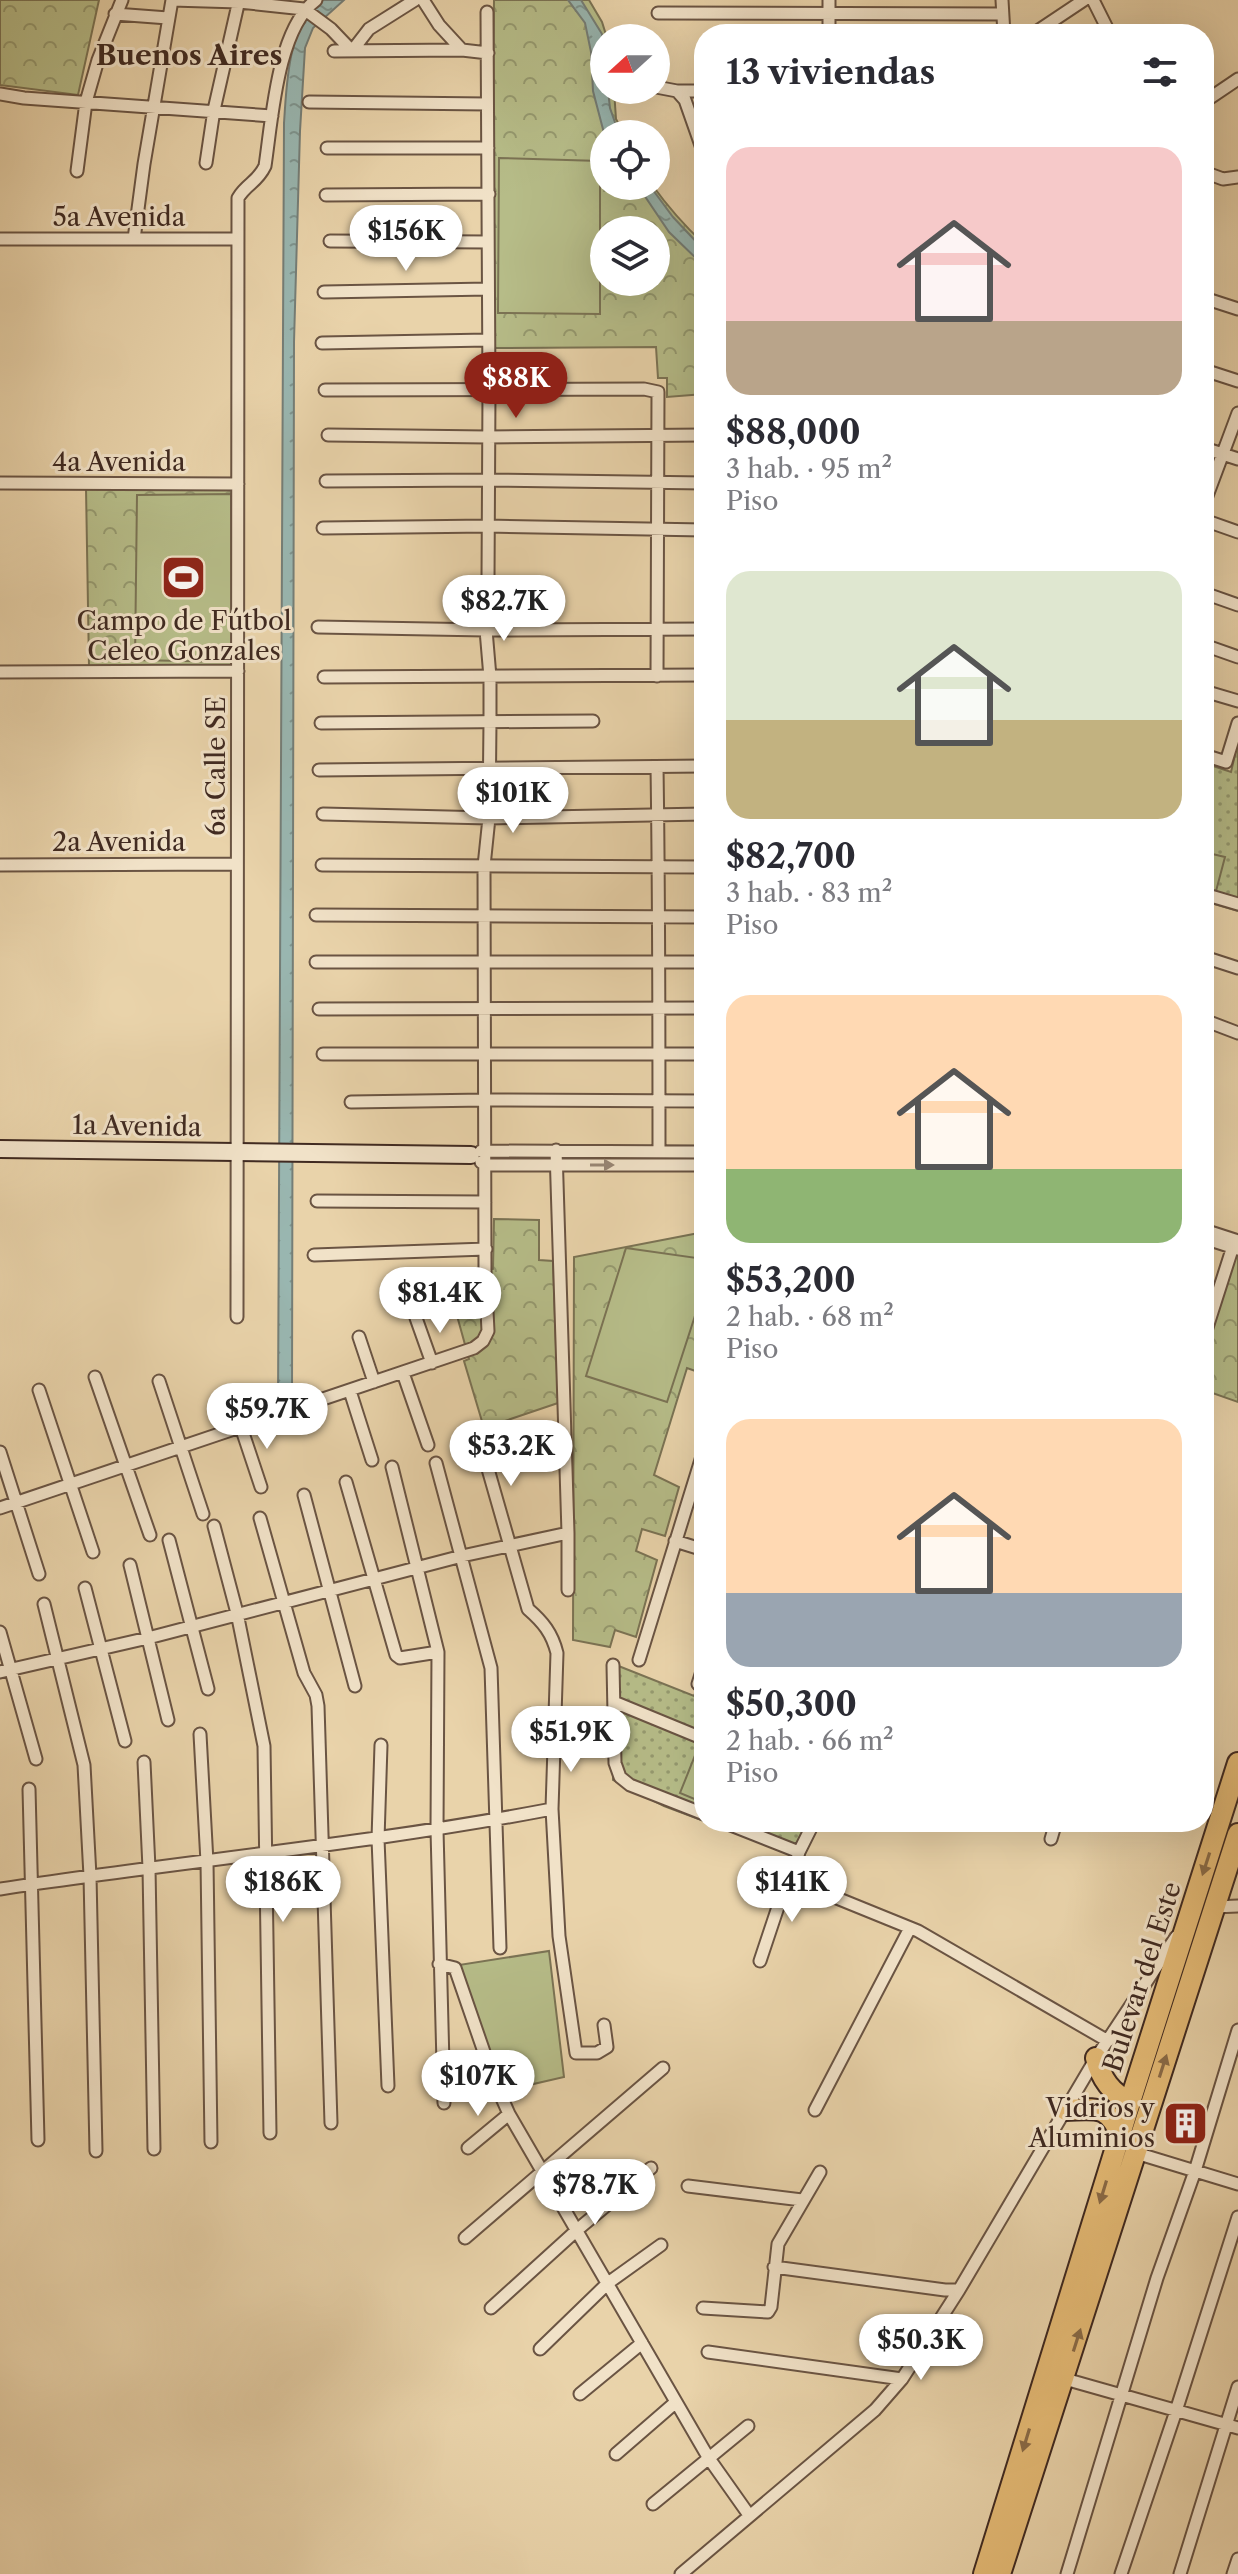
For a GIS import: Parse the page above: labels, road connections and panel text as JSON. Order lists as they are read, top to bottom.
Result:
{
  "streets": {
    "highway": ["Bulevar del Este"],
    "street": [
      "5a Avenida",
      "4a Avenida",
      "6a Calle SE",
      "2a Avenida",
      "1a Avenida"
    ]
  },
  "crossings": [
    ["5a Avenida", "6a Calle SE"],
    ["4a Avenida", "6a Calle SE"],
    ["6a Calle SE", "2a Avenida"],
    ["6a Calle SE", "1a Avenida"]
  ],
  "districts": ["Buenos Aires"],
  "places": {
    "sports": ["Campo de Fútbol Celeo Gonzales"],
    "building": ["Vidrios y Aluminios"]
  },
  "north": "left",
  "page": {
    "heading": "13 viviendas",
    "list": [
      {
        "name": "$88,000",
        "note": "3 hab. · 95 m² · Piso"
      },
      {
        "name": "$82,700",
        "note": "3 hab. · 83 m² · Piso"
      },
      {
        "name": "$53,200",
        "note": "2 hab. · 68 m² · Piso"
      },
      {
        "name": "$50,300",
        "note": "2 hab. · 66 m² · Piso"
      }
    ],
    "price": [
      "$156K",
      "$88K",
      "$82.7K",
      "$101K",
      "$81.4K",
      "$59.7K",
      "$53.2K",
      "$51.9K",
      "$186K",
      "$141K",
      "$107K",
      "$78.7K",
      "$50.3K"
    ]
  }
}
